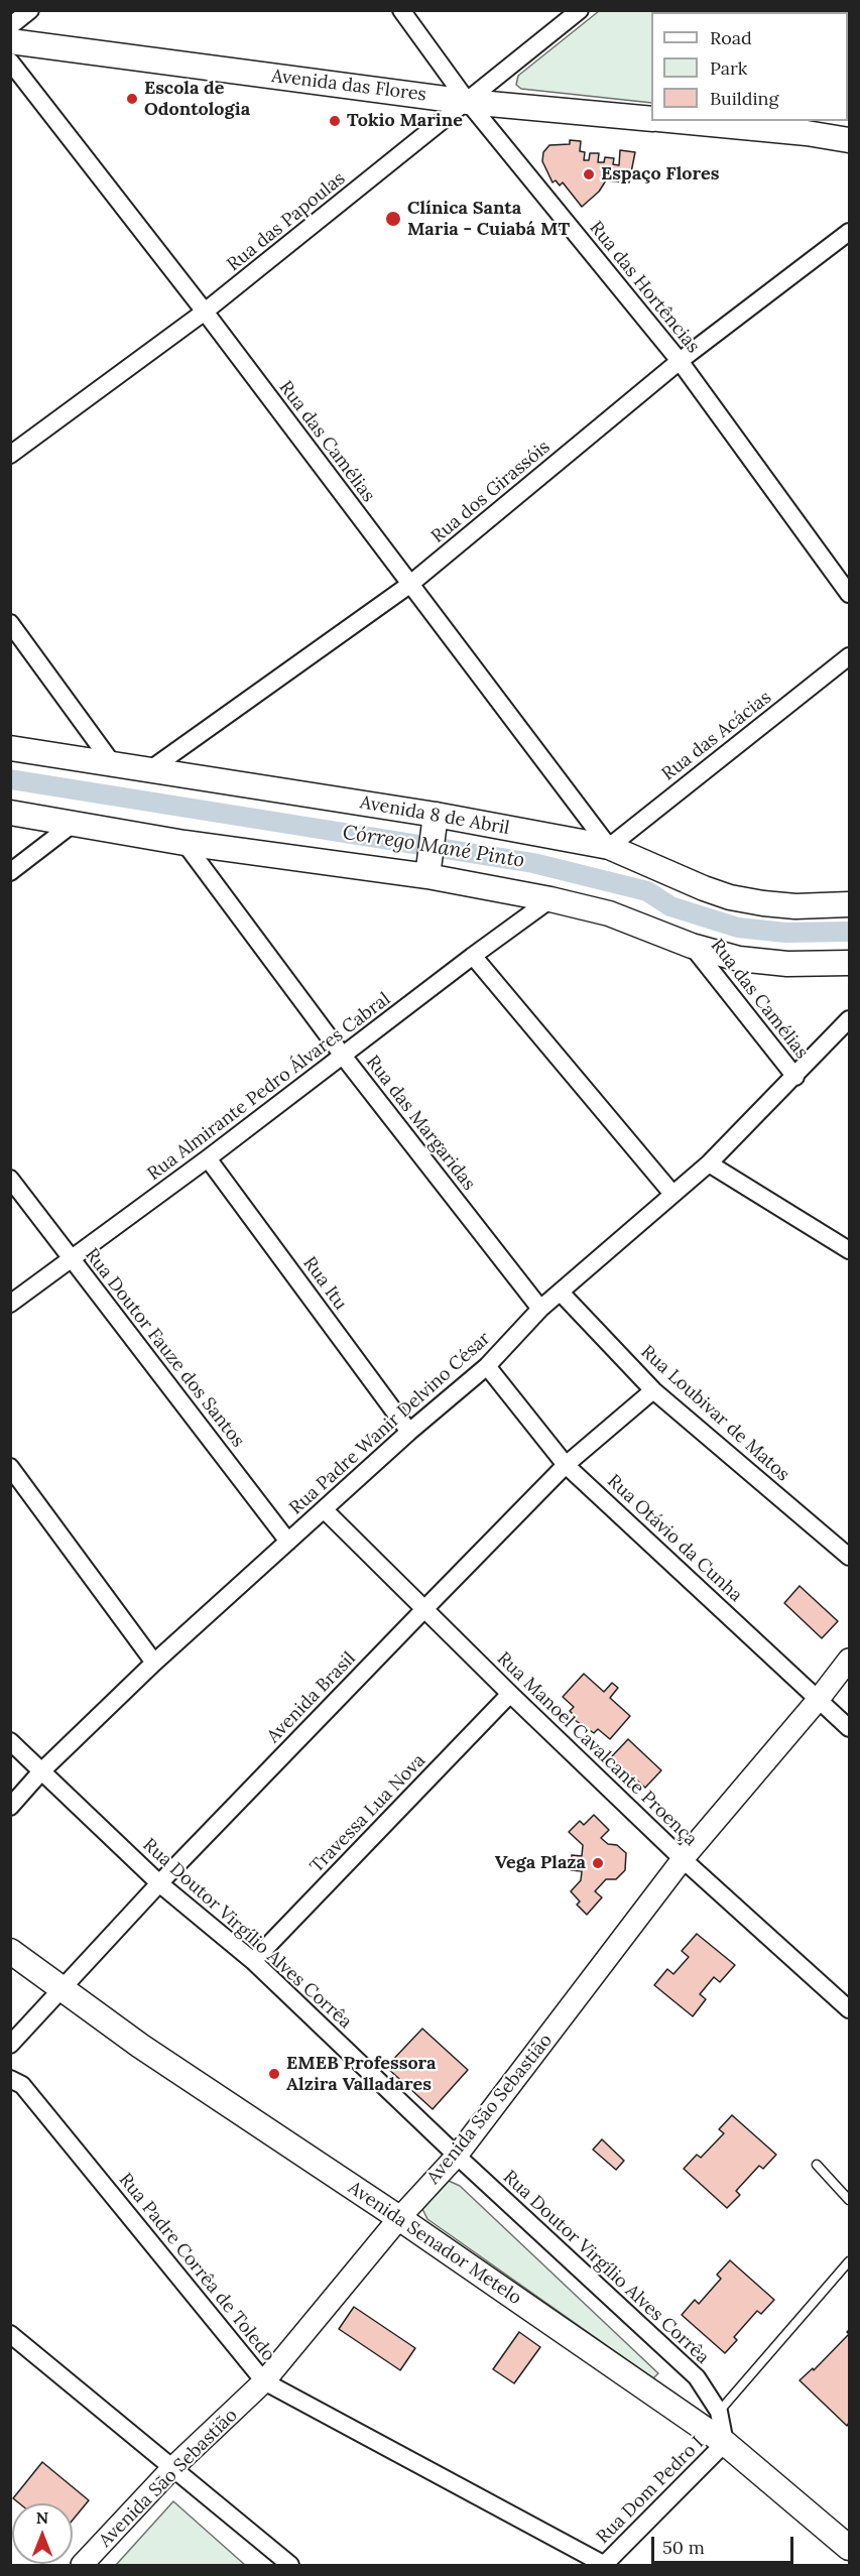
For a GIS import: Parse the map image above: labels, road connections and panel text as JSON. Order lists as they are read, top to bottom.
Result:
{
  "streets": {
    "main road": ["Avenida das Flores", "Avenida 8 de Abril", "Avenida Senador Metelo"],
    "street": [
      "Rua das Papoulas",
      "Rua das Hortências",
      "Rua das Camélias",
      "Rua dos Girassóis",
      "Rua das Acácias",
      "Rua Almirante Pedro Álvares Cabral",
      "Rua das Margaridas",
      "Rua Itu",
      "Rua Doutor Fauze dos Santos",
      "Rua Loubivar de Matos",
      "Rua Padre Wanir Delvino César",
      "Rua Otávio da Cunha",
      "Avenida Brasil",
      "Rua Manoel Cavalcante Proença",
      "Travessa Lua Nova",
      "Rua Doutor Virgílio Alves Corrêa",
      "Avenida São Sebastião",
      "Rua Padre Corrêa de Toledo",
      "Rua Dom Pedro I"
    ]
  },
  "crossings": [
    ["Avenida das Flores", "Rua das Papoulas"],
    ["Avenida das Flores", "Rua das Hortências"],
    ["Rua das Papoulas", "Rua das Hortências"],
    ["Rua das Papoulas", "Rua das Camélias"],
    ["Rua das Hortências", "Rua dos Girassóis"],
    ["Rua das Camélias", "Rua dos Girassóis"],
    ["Rua das Camélias", "Rua das Acácias"],
    ["Rua das Camélias", "Avenida 8 de Abril"],
    ["Rua das Camélias", "Rua Padre Wanir Delvino César"],
    ["Rua dos Girassóis", "Avenida 8 de Abril"],
    ["Rua das Acácias", "Avenida 8 de Abril"],
    ["Rua Almirante Pedro Álvares Cabral", "Rua das Margaridas"],
    ["Rua Almirante Pedro Álvares Cabral", "Rua Itu"],
    ["Rua Almirante Pedro Álvares Cabral", "Rua Doutor Fauze dos Santos"],
    ["Rua das Margaridas", "Rua Padre Wanir Delvino César"],
    ["Rua Itu", "Rua Padre Wanir Delvino César"],
    ["Rua Doutor Fauze dos Santos", "Rua Padre Wanir Delvino César"],
    ["Rua Loubivar de Matos", "Rua Padre Wanir Delvino César"],
    ["Rua Loubivar de Matos", "Avenida Brasil"],
    ["Rua Padre Wanir Delvino César", "Rua Otávio da Cunha"],
    ["Rua Padre Wanir Delvino César", "Rua Manoel Cavalcante Proença"],
    ["Rua Padre Wanir Delvino César", "Rua Doutor Virgílio Alves Corrêa"],
    ["Rua Otávio da Cunha", "Avenida Brasil"],
    ["Rua Otávio da Cunha", "Avenida São Sebastião"],
    ["Avenida Brasil", "Rua Manoel Cavalcante Proença"],
    ["Avenida Brasil", "Rua Doutor Virgílio Alves Corrêa"],
    ["Avenida Brasil", "Avenida Senador Metelo"],
    ["Rua Manoel Cavalcante Proença", "Travessa Lua Nova"],
    ["Rua Manoel Cavalcante Proença", "Avenida São Sebastião"],
    ["Travessa Lua Nova", "Rua Doutor Virgílio Alves Corrêa"],
    ["Rua Doutor Virgílio Alves Corrêa", "Avenida São Sebastião"],
    ["Rua Doutor Virgílio Alves Corrêa", "Avenida Senador Metelo"],
    ["Rua Doutor Virgílio Alves Corrêa", "Rua Dom Pedro I"],
    ["Avenida São Sebastião", "Avenida Senador Metelo"],
    ["Avenida São Sebastião", "Rua Padre Corrêa de Toledo"],
    ["Avenida Senador Metelo", "Rua Dom Pedro I"],
    ["Rua Padre Corrêa de Toledo", "Rua Dom Pedro I"]
  ],
  "water": ["Córrego Mané Pinto"],
  "places": [
    "Escola de Odontologia",
    "Tokio Marine",
    "Espaço Flores",
    "Clínica Santa Maria - Cuiabá MT",
    "Vega Plaza",
    "EMEB Professora Alzira Valladares"
  ],
  "legend": ["Road", "Park", "Building"],
  "scale_bar": "50 m",
  "north": "top"
}
